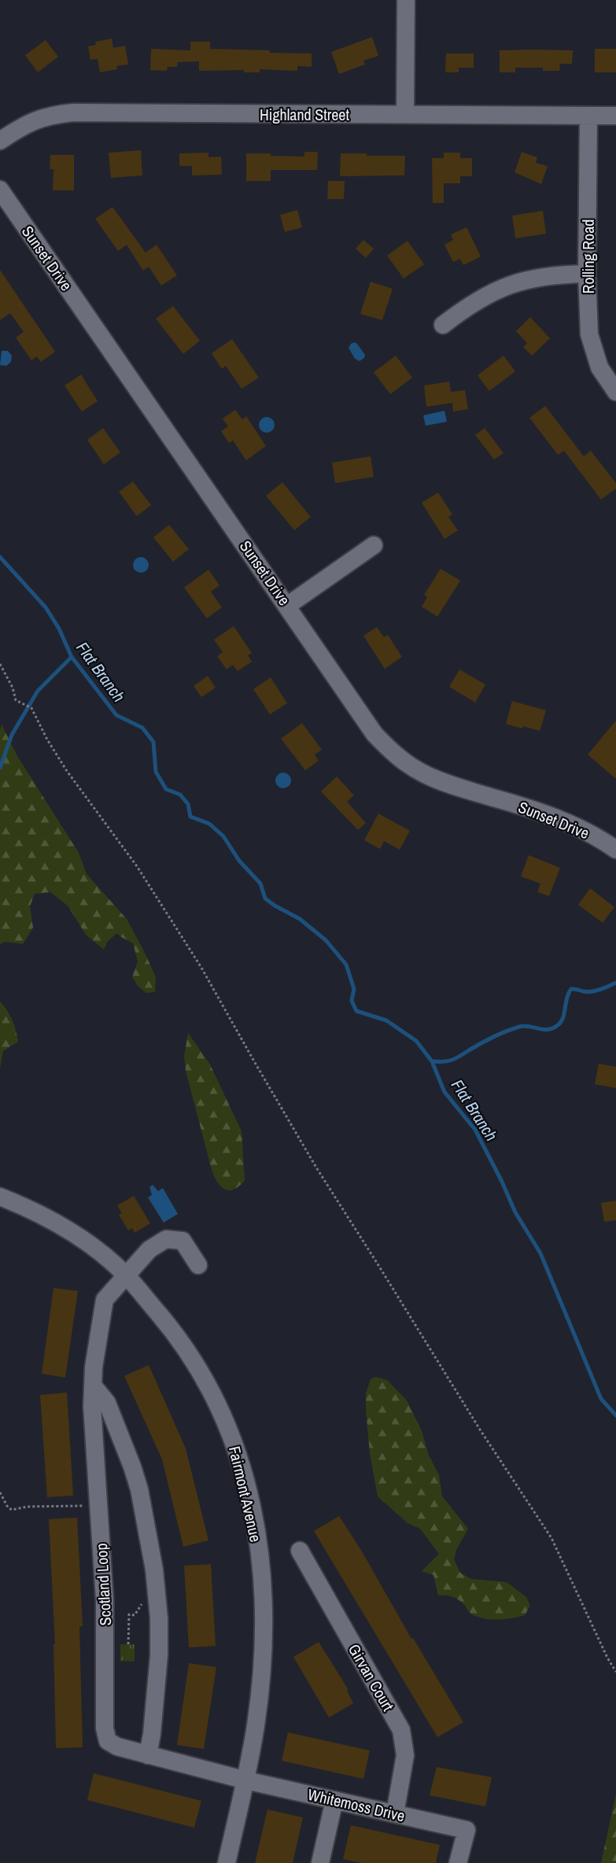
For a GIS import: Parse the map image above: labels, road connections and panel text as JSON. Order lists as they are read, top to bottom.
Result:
{
  "streets": {
    "street": [
      "Highland Street",
      "Rolling Road",
      "Sunset Drive",
      "Fairmont Avenue",
      "Scotland Loop",
      "Girvan Court",
      "Whitemoss Drive"
    ]
  },
  "crossings": [
    ["Highland Street", "Rolling Road"],
    ["Fairmont Avenue", "Scotland Loop"],
    ["Fairmont Avenue", "Whitemoss Drive"],
    ["Scotland Loop", "Whitemoss Drive"],
    ["Girvan Court", "Whitemoss Drive"]
  ],
  "water": ["Flat Branch"]
}
